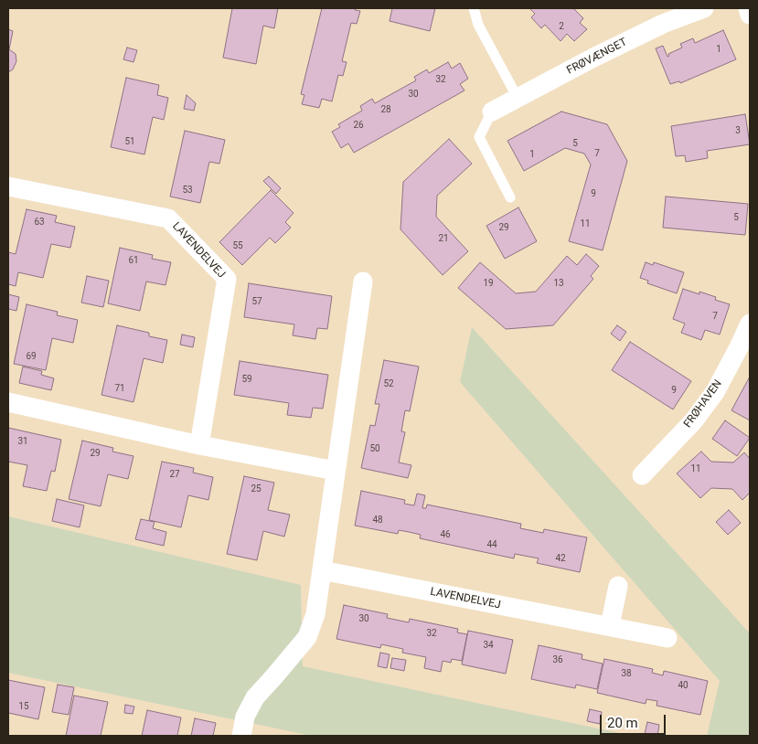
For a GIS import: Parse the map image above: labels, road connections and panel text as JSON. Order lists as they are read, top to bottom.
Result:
{
  "streets": {
    "street": ["FRØVÆNGET", "LAVENDELVEJ", "FRØHAVEN"]
  },
  "house_numbers": [
    "2",
    "1",
    "32",
    "30",
    "28",
    "26",
    "3",
    "51",
    "5",
    "7",
    "1",
    "53",
    "9",
    "5",
    "63",
    "11",
    "29",
    "21",
    "55",
    "61",
    "19",
    "13",
    "57",
    "7",
    "69",
    "59",
    "52",
    "71",
    "9",
    "31",
    "50",
    "29",
    "11",
    "27",
    "25",
    "48",
    "46",
    "44",
    "42",
    "30",
    "32",
    "34",
    "36",
    "38",
    "40",
    "15"
  ],
  "scale_bar": "20 m"
}
